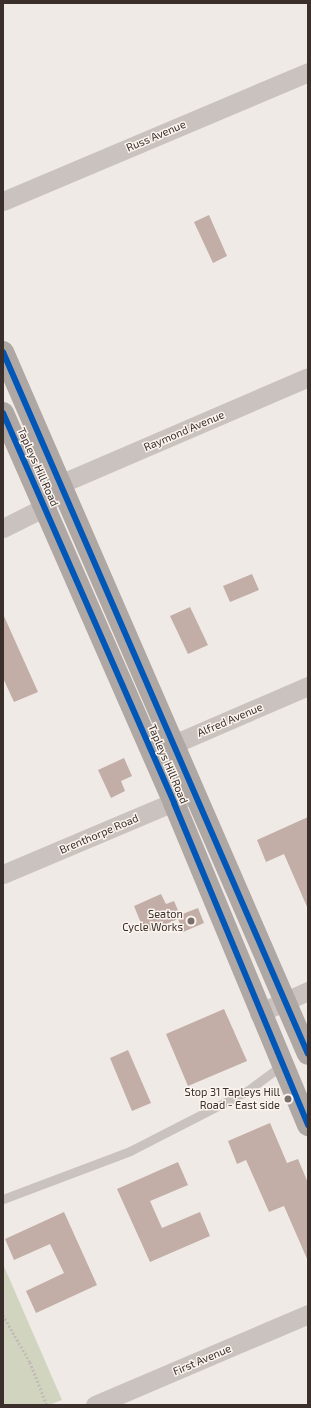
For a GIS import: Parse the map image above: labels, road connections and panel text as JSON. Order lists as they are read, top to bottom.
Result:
{
  "streets": {
    "main road": ["Tapleys Hill Road"],
    "street": [
      "Russ Avenue",
      "Raymond Avenue",
      "Alfred Avenue",
      "Brenthorpe Road",
      "First Avenue"
    ]
  },
  "crossings": [
    ["Raymond Avenue", "Tapleys Hill Road"],
    ["Tapleys Hill Road", "Alfred Avenue"],
    ["Tapleys Hill Road", "Brenthorpe Road"]
  ],
  "places": ["Seaton Cycle Works", "Stop 31 Tapleys Hill Road - East side"]
}
